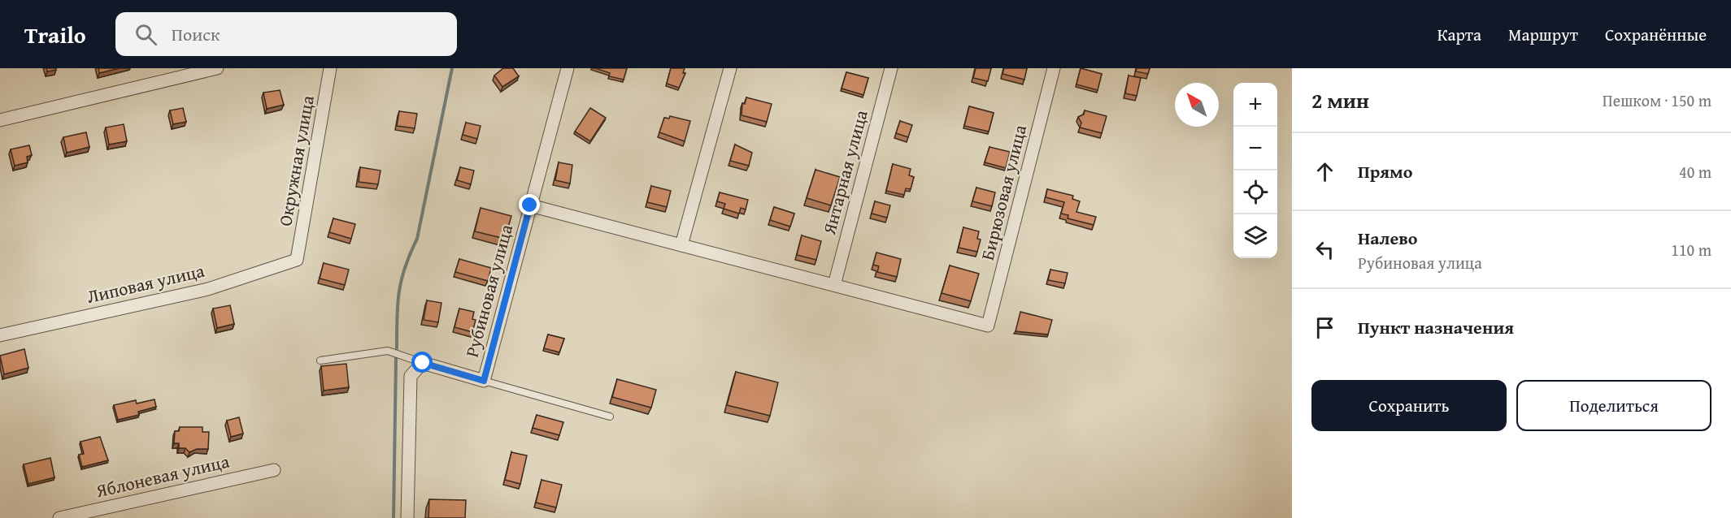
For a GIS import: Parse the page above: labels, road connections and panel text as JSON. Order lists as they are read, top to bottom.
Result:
{
  "streets": {
    "street": [
      "Окружная улица",
      "Янтарная улица",
      "Бирюзовая улица",
      "Липовая улица",
      "Рубиновая улица",
      "Яблоневая улица"
    ]
  },
  "crossings": [
    ["Окружная улица", "Липовая улица"],
    ["Янтарная улица", "Бирюзовая улица"]
  ],
  "north": "top left",
  "page": {
    "header": "Trailo",
    "search": "Поиск",
    "nav": ["Карта", "Маршрут", "Сохранённые"],
    "heading": ["2 мин", "Пешком · 150 m"],
    "map_buttons": ["+", "−"],
    "list": [
      ["Прямо", "40 m"],
      ["Налево", "Рубиновая улица", "110 m"],
      "Пункт назначения"
    ],
    "buttons": ["Сохранить", "Поделиться"]
  }
}
